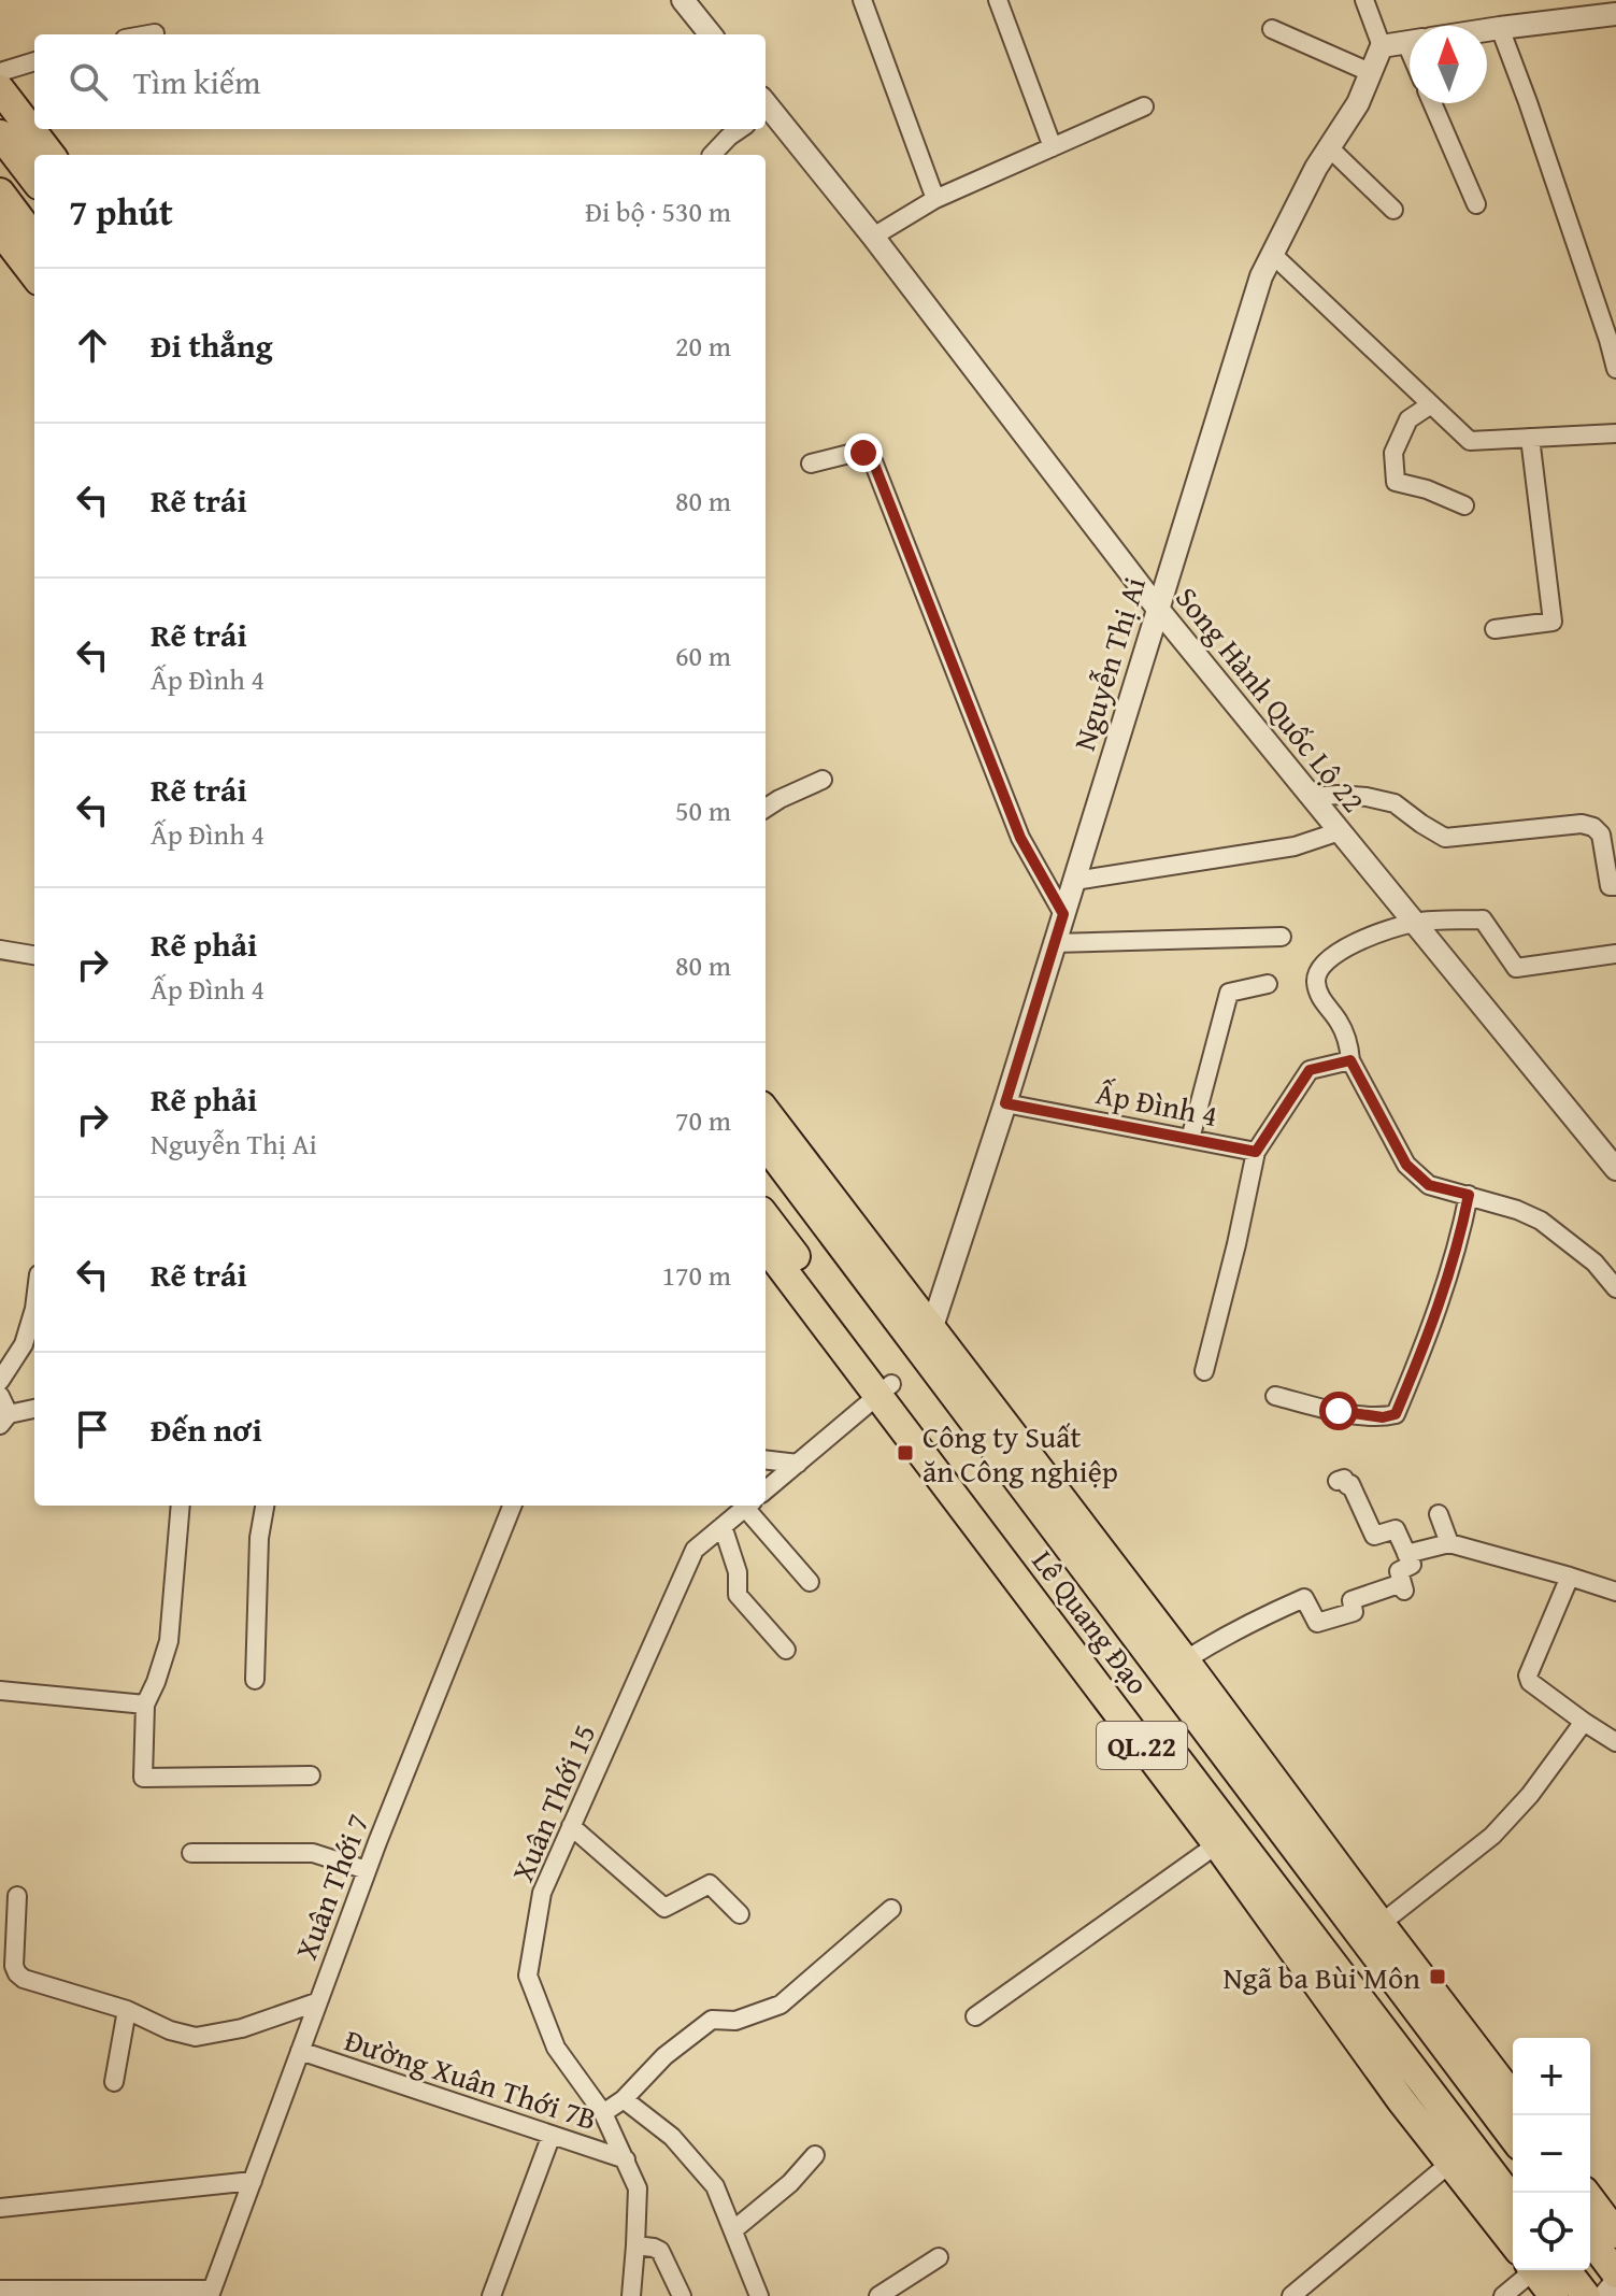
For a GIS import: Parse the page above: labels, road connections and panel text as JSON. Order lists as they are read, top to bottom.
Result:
{
  "streets": {
    "highway": ["Lê Quang Đạo", "QL.22"],
    "street": [
      "Nguyễn Thị Ai",
      "Song Hành Quốc Lộ 22",
      "Ấp Đình 4",
      "Xuân Thới 15",
      "Xuân Thới 7",
      "Đường Xuân Thới 7B"
    ]
  },
  "crossings": [
    ["Nguyễn Thị Ai", "Song Hành Quốc Lộ 22"],
    ["Nguyễn Thị Ai", "Ấp Đình 4"],
    ["Nguyễn Thị Ai", "Lê Quang Đạo"],
    ["Xuân Thới 15", "Đường Xuân Thới 7B"],
    ["Xuân Thới 7", "Đường Xuân Thới 7B"]
  ],
  "places": {
    "transit": ["Công ty Suất ăn Công nghiệp", "Ngã ba Bùi Môn"]
  },
  "north": "top",
  "page": {
    "search": "Tìm kiếm",
    "heading": ["7 phút", "Đi bộ · 530 m"],
    "list": [
      ["Đi thẳng", "20 m"],
      ["Rẽ trái", "80 m"],
      ["Rẽ trái", "Ấp Đình 4", "60 m"],
      ["Rẽ trái", "Ấp Đình 4", "50 m"],
      ["Rẽ phải", "Ấp Đình 4", "80 m"],
      ["Rẽ phải", "Nguyễn Thị Ai", "70 m"],
      ["Rẽ trái", "170 m"],
      "Đến nơi"
    ],
    "map_buttons": ["+", "−"]
  }
}
